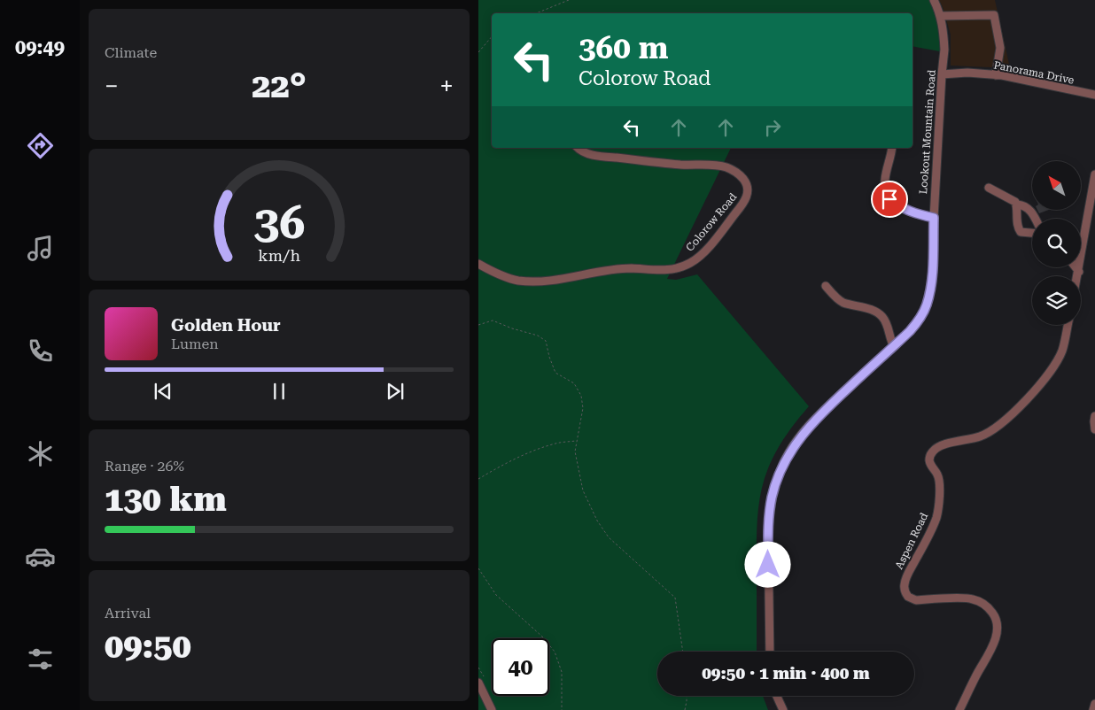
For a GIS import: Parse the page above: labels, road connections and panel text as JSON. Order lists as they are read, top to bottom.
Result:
{
  "streets": {
    "street": [
      "Panorama Drive",
      "Lookout Mountain Road",
      "Colorow Road",
      "Aspen Road"
    ]
  },
  "crossings": [
    ["Panorama Drive", "Lookout Mountain Road"]
  ],
  "north": "top left",
  "page": {
    "tabs": "09:49",
    "tile": [
      "Climate",
      ["Range · 26%", "130 km"],
      ["Arrival", "09:50"]
    ],
    "turn": ["360 m", "Colorow Road"],
    "heat": ["−", "22°", "+"],
    "song": ["Golden Hour", "Lumen"],
    "limit": "40",
    "trip": "09:50 · 1 min · 400 m",
    "gauge": ["36", "km/h"]
  }
}
